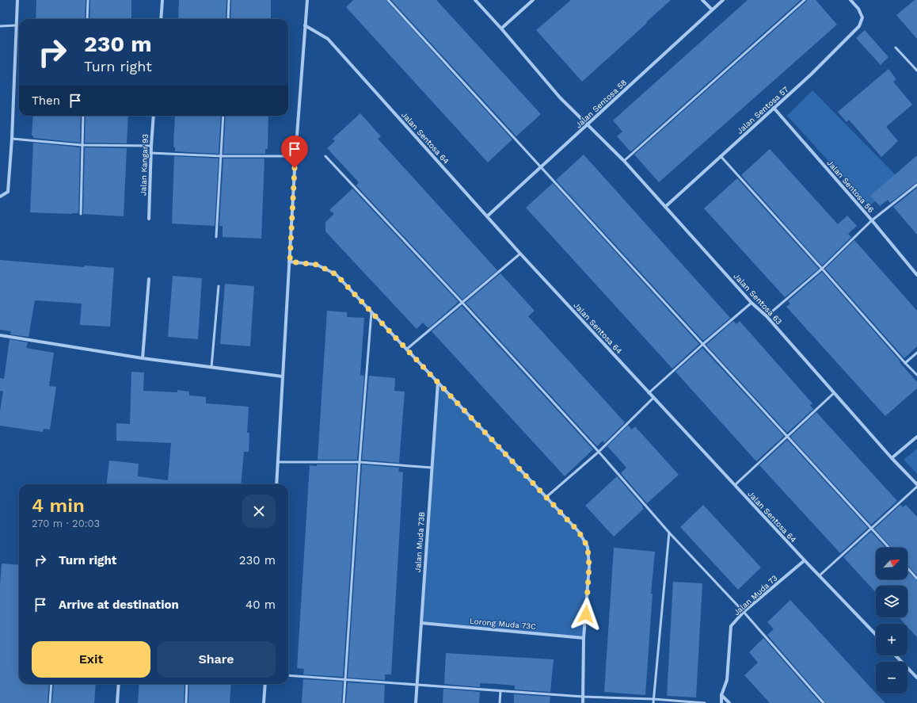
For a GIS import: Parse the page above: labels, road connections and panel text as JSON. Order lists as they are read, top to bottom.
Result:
{
  "streets": {
    "street": [
      "Jalan Sentosa 58",
      "Jalan Sentosa 57",
      "Jalan Sentosa 64",
      "Jalan Kangar 93",
      "Jalan Sentosa 56",
      "Jalan Sentosa 63",
      "Jalan Muda 73B",
      "Jalan Muda 73",
      "Lorong Muda 73C"
    ]
  },
  "crossings": [
    ["Jalan Sentosa 58", "Jalan Sentosa 64"],
    ["Jalan Sentosa 58", "Jalan Sentosa 63"],
    ["Jalan Sentosa 57", "Jalan Sentosa 56"],
    ["Jalan Sentosa 57", "Jalan Sentosa 63"],
    ["Jalan Sentosa 64", "Jalan Muda 73"],
    ["Jalan Muda 73B", "Lorong Muda 73C"]
  ],
  "north": "top right",
  "page": {
    "turn": ["230 m", "Turn right"],
    "then": "Then",
    "heading": ["4 min", "270 m · 20:03"],
    "list": [
      {
        "name": "Turn right",
        "value": "230 m"
      },
      {
        "name": "Arrive at destination",
        "value": "40 m"
      }
    ],
    "map_buttons": ["+", "−"],
    "buttons": ["Exit", "Share"]
  }
}
